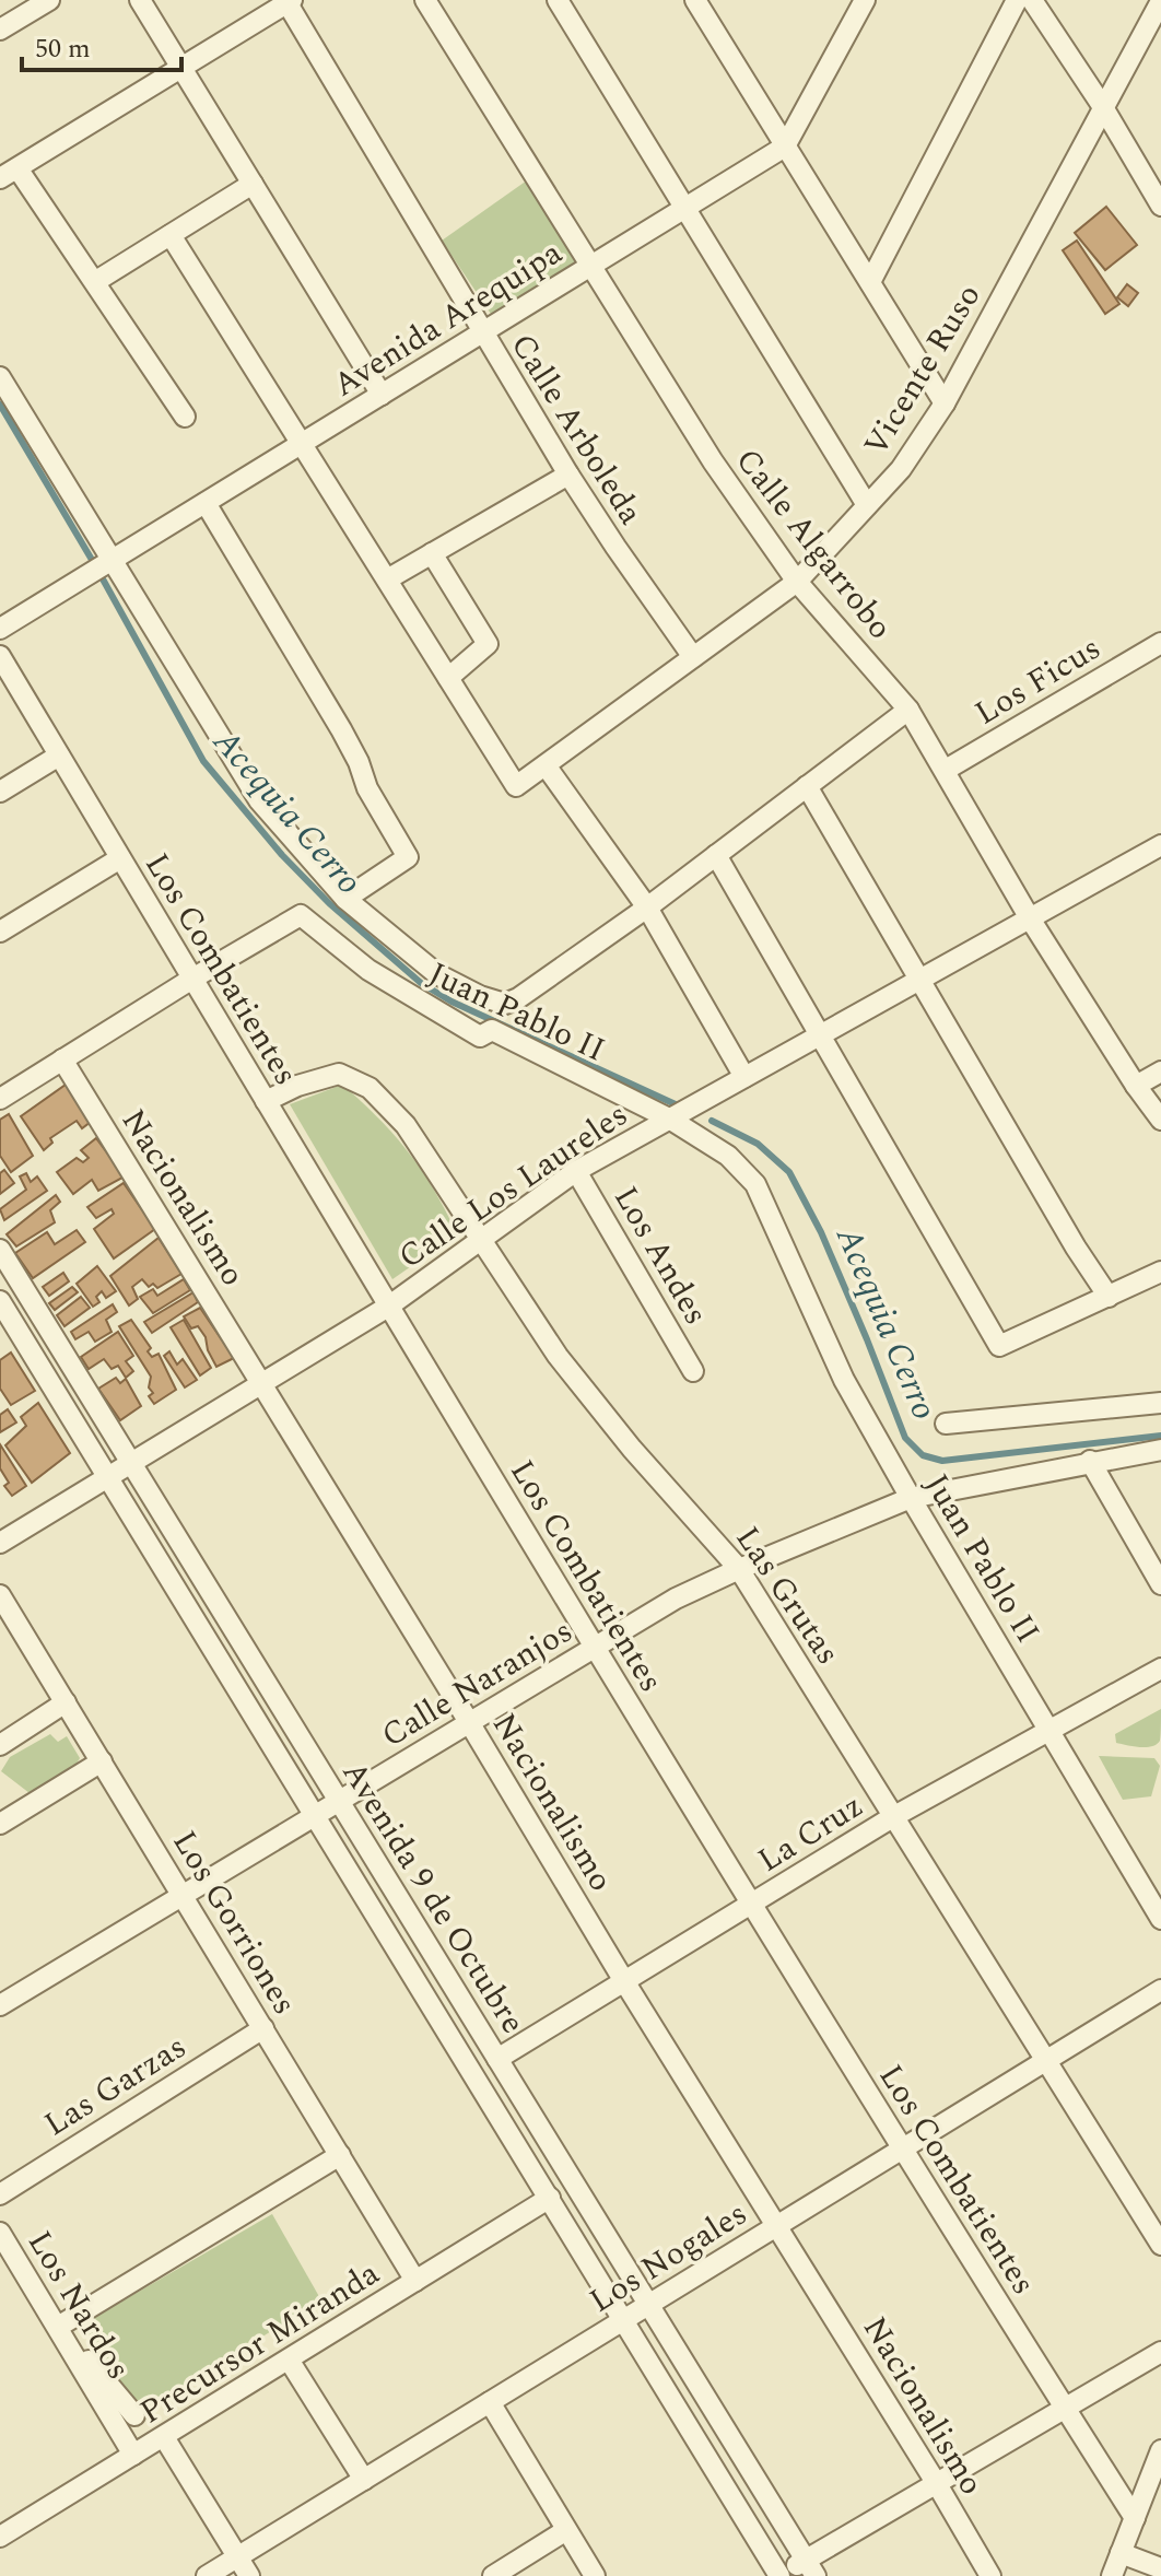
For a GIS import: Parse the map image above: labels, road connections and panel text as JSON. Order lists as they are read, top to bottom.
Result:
{
  "streets": {
    "street": [
      "Avenida Arequipa",
      "Vicente Ruso",
      "Calle Arboleda",
      "Calle Algarrobo",
      "Los Ficus",
      "Los Combatientes",
      "Juan Pablo II",
      "Calle Los Laureles",
      "Nacionalismo",
      "Los Andes",
      "Las Grutas",
      "Calle Naranjos",
      "La Cruz",
      "Avenida 9 de Octubre",
      "Los Gorriones",
      "Las Garzas",
      "Los Nogales",
      "Los Nardos",
      "Precursor Miranda"
    ]
  },
  "crossings": [
    ["Avenida Arequipa", "Calle Arboleda"],
    ["Avenida Arequipa", "Calle Algarrobo"],
    ["Vicente Ruso", "Calle Arboleda"],
    ["Vicente Ruso", "Calle Algarrobo"],
    ["Calle Algarrobo", "Los Ficus"],
    ["Calle Algarrobo", "Calle Los Laureles"],
    ["Los Combatientes", "Juan Pablo II"],
    ["Los Combatientes", "Calle Los Laureles"],
    ["Los Combatientes", "Las Grutas"],
    ["Los Combatientes", "Calle Naranjos"],
    ["Los Combatientes", "La Cruz"],
    ["Los Combatientes", "Los Nogales"],
    ["Juan Pablo II", "Calle Los Laureles"],
    ["Juan Pablo II", "Calle Naranjos"],
    ["Juan Pablo II", "La Cruz"],
    ["Calle Los Laureles", "Nacionalismo"],
    ["Calle Los Laureles", "Los Andes"],
    ["Calle Los Laureles", "Las Grutas"],
    ["Calle Los Laureles", "Avenida 9 de Octubre"],
    ["Nacionalismo", "Calle Naranjos"],
    ["Nacionalismo", "La Cruz"],
    ["Nacionalismo", "Los Nogales"],
    ["Las Grutas", "Calle Naranjos"],
    ["Las Grutas", "La Cruz"],
    ["Las Grutas", "Los Nogales"],
    ["Calle Naranjos", "Avenida 9 de Octubre"],
    ["Calle Naranjos", "Los Gorriones"],
    ["La Cruz", "Avenida 9 de Octubre"],
    ["Avenida 9 de Octubre", "Los Nogales"],
    ["Avenida 9 de Octubre", "Precursor Miranda"],
    ["Los Gorriones", "Las Garzas"],
    ["Los Gorriones", "Precursor Miranda"],
    ["Los Nardos", "Precursor Miranda"]
  ],
  "water": ["Acequia Cerro"],
  "scale_bar": "50 m"
}
